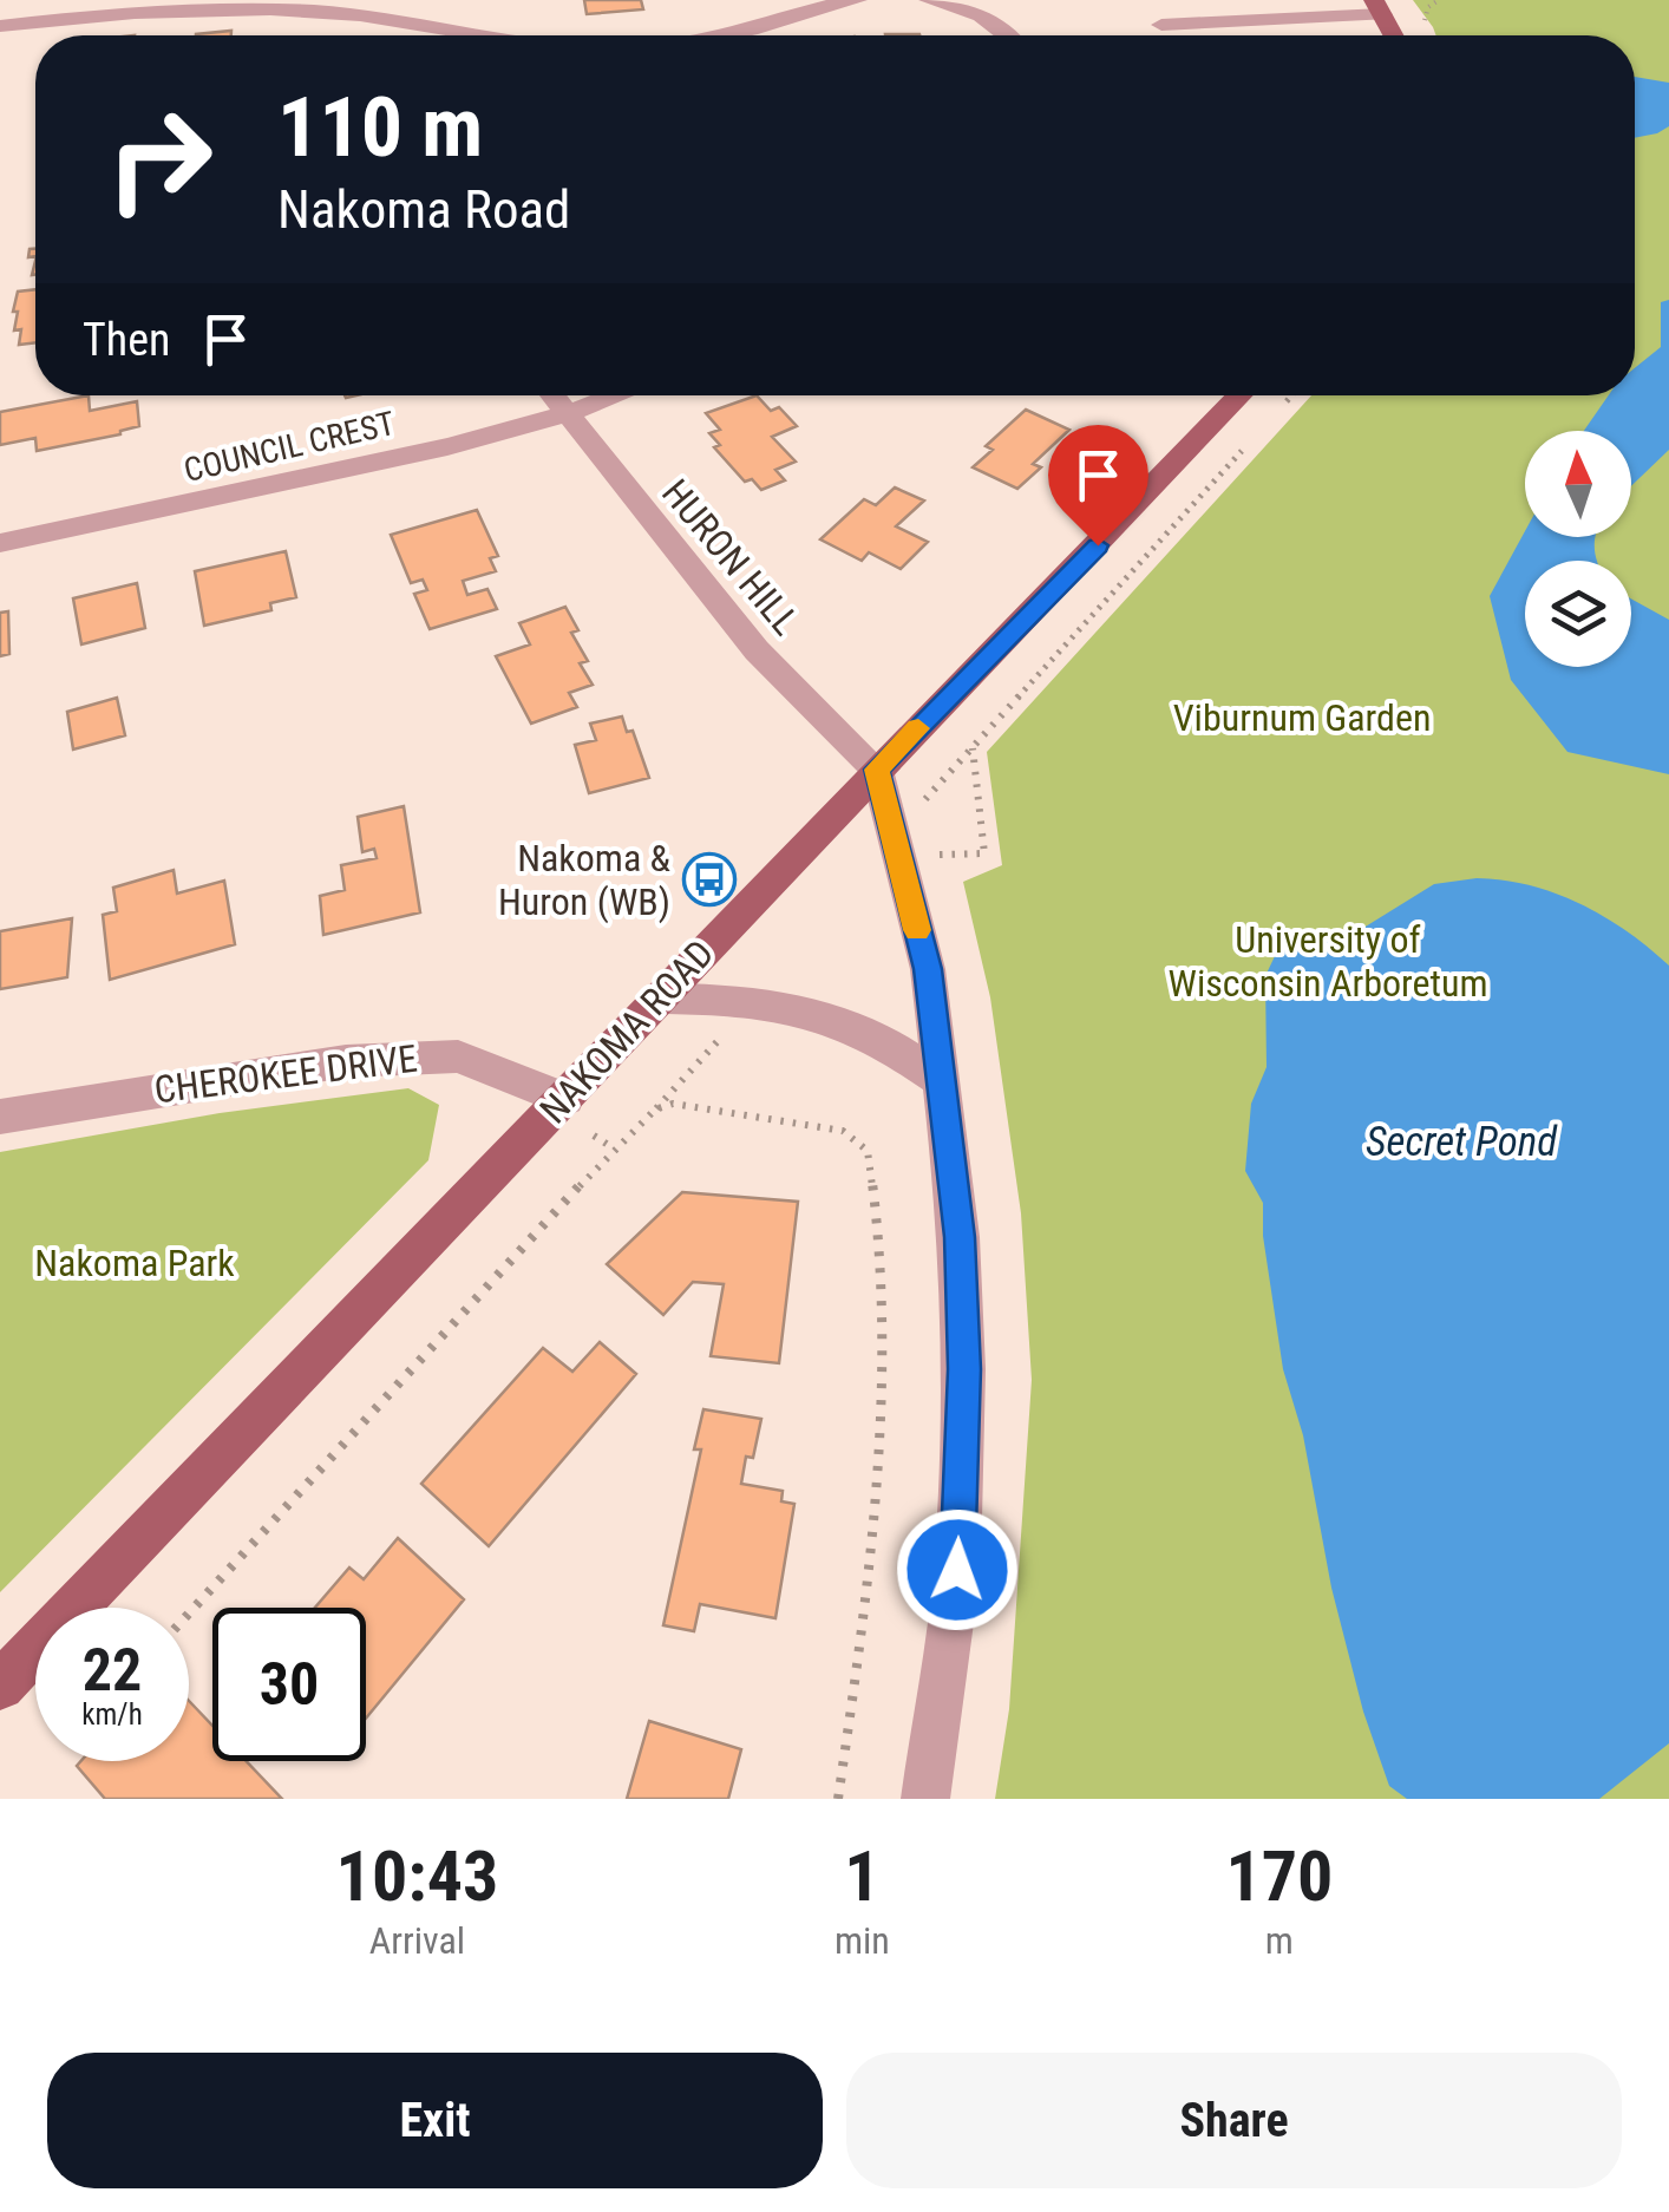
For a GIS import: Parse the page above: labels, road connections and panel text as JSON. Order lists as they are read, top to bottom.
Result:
{
  "streets": {
    "main road": ["NAKOMA ROAD"],
    "street": ["COUNCIL CREST", "HURON HILL", "CHEROKEE DRIVE"]
  },
  "crossings": [
    ["COUNCIL CREST", "HURON HILL"],
    ["HURON HILL", "NAKOMA ROAD"],
    ["NAKOMA ROAD", "CHEROKEE DRIVE"]
  ],
  "water": ["Secret Pond"],
  "parks": ["Viburnum Garden", "University of Wisconsin Arboretum", "Nakoma Park"],
  "places": {
    "bus stop": ["Nakoma & Huron (WB)"]
  },
  "north": "top",
  "page": {
    "turn": ["110 m", "Nakoma Road"],
    "then": "Then",
    "speed": "22 km/h",
    "limit": "30",
    "eta": [
      "10:43",
      "Arrival",
      "1",
      "min",
      "170",
      "m"
    ],
    "buttons": ["Exit", "Share"]
  }
}
